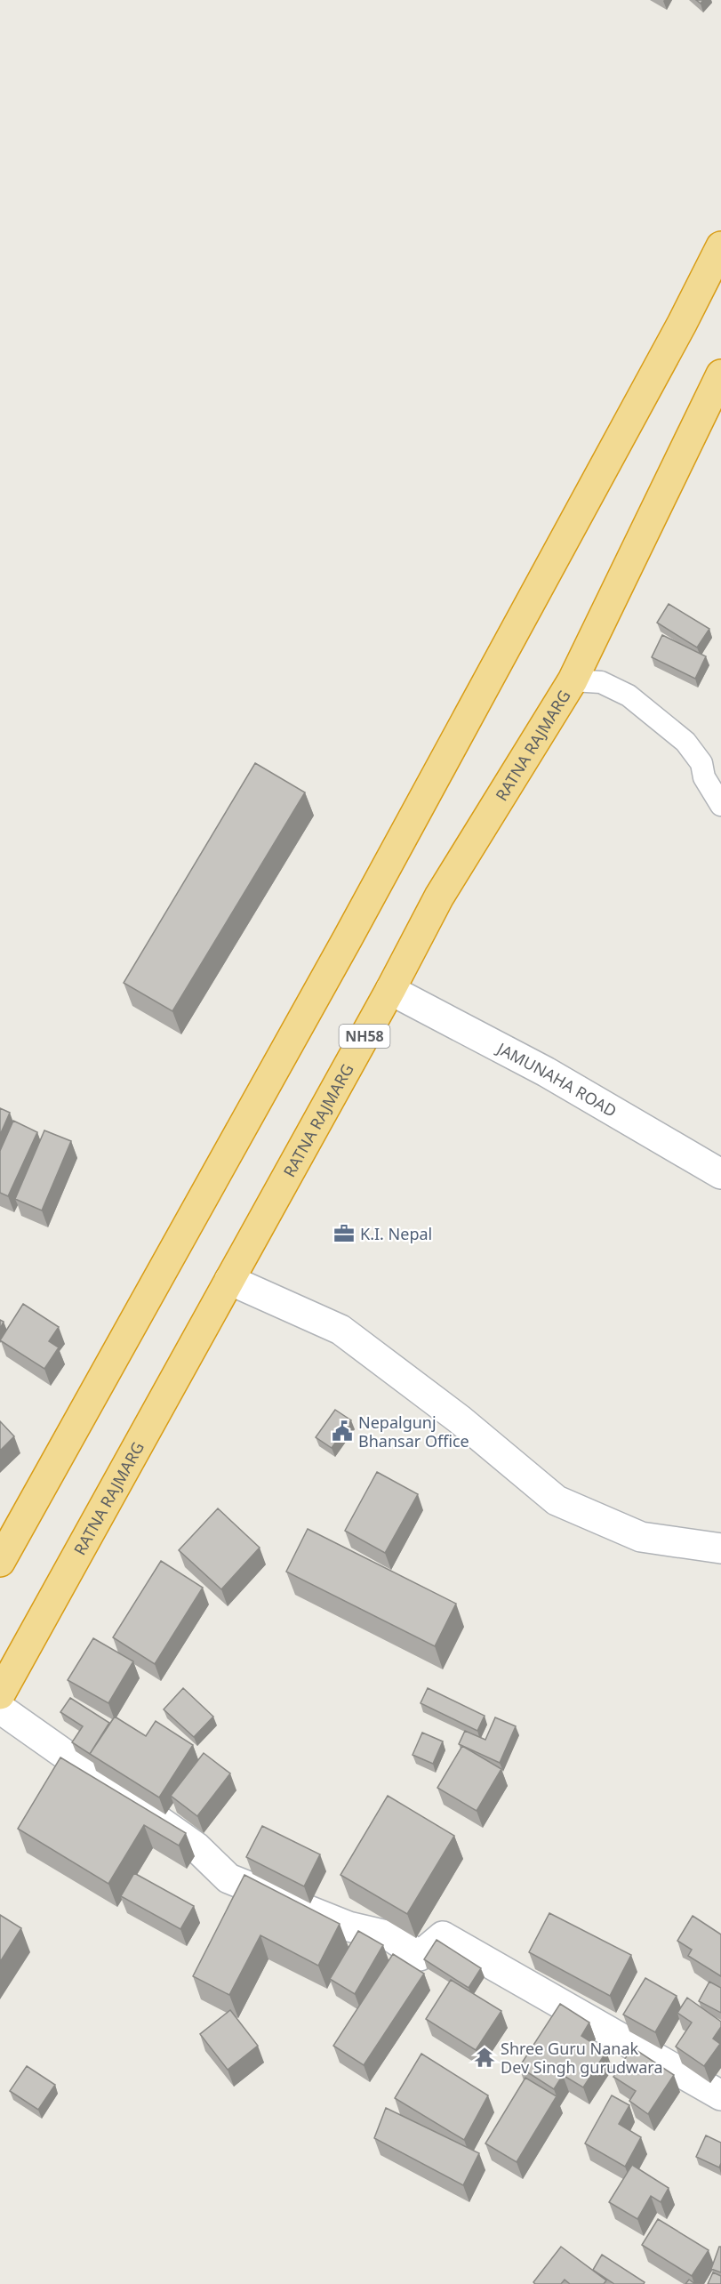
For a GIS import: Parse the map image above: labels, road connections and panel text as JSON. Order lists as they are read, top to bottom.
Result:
{
  "streets": {
    "highway": ["RATNA RAJMARG", "NH58"],
    "street": ["JAMUNAHA ROAD"]
  },
  "crossings": [
    ["RATNA RAJMARG", "JAMUNAHA ROAD"]
  ],
  "places": {
    "office": ["K.I. Nepal"],
    "public building": ["Nepalgunj Bhansar Office"],
    "temple": ["Shree Guru Nanak Dev Singh gurudwara"]
  }
}
